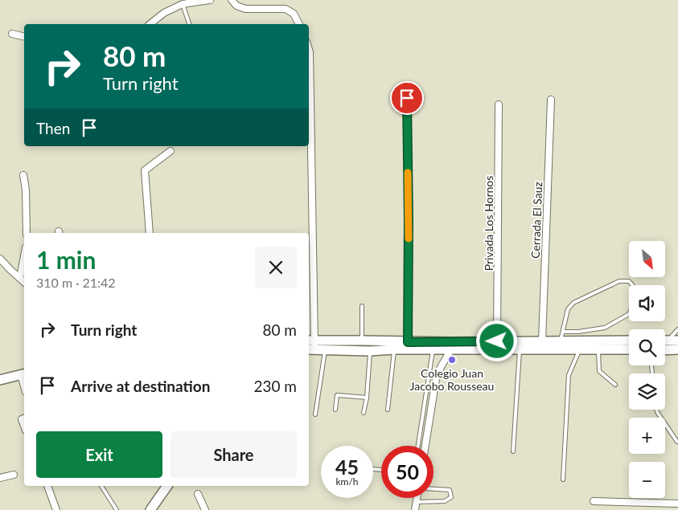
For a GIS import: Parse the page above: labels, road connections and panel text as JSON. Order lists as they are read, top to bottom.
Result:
{
  "streets": {
    "street": ["Cerrada El Sauz", "Privada Los Hornos"]
  },
  "places": ["Colegio Juan Jacobo Rousseau"],
  "north": "bottom right",
  "page": {
    "turn": ["80 m", "Turn right"],
    "then": "Then",
    "heading": ["1 min", "310 m · 21:42"],
    "map_buttons": ["+", "−"],
    "list": [
      {
        "name": "Turn right",
        "value": "80 m"
      },
      {
        "name": "Arrive at destination",
        "value": "230 m"
      }
    ],
    "buttons": ["Exit", "Share"],
    "speed": "45 km/h",
    "limit": "50"
  }
}
